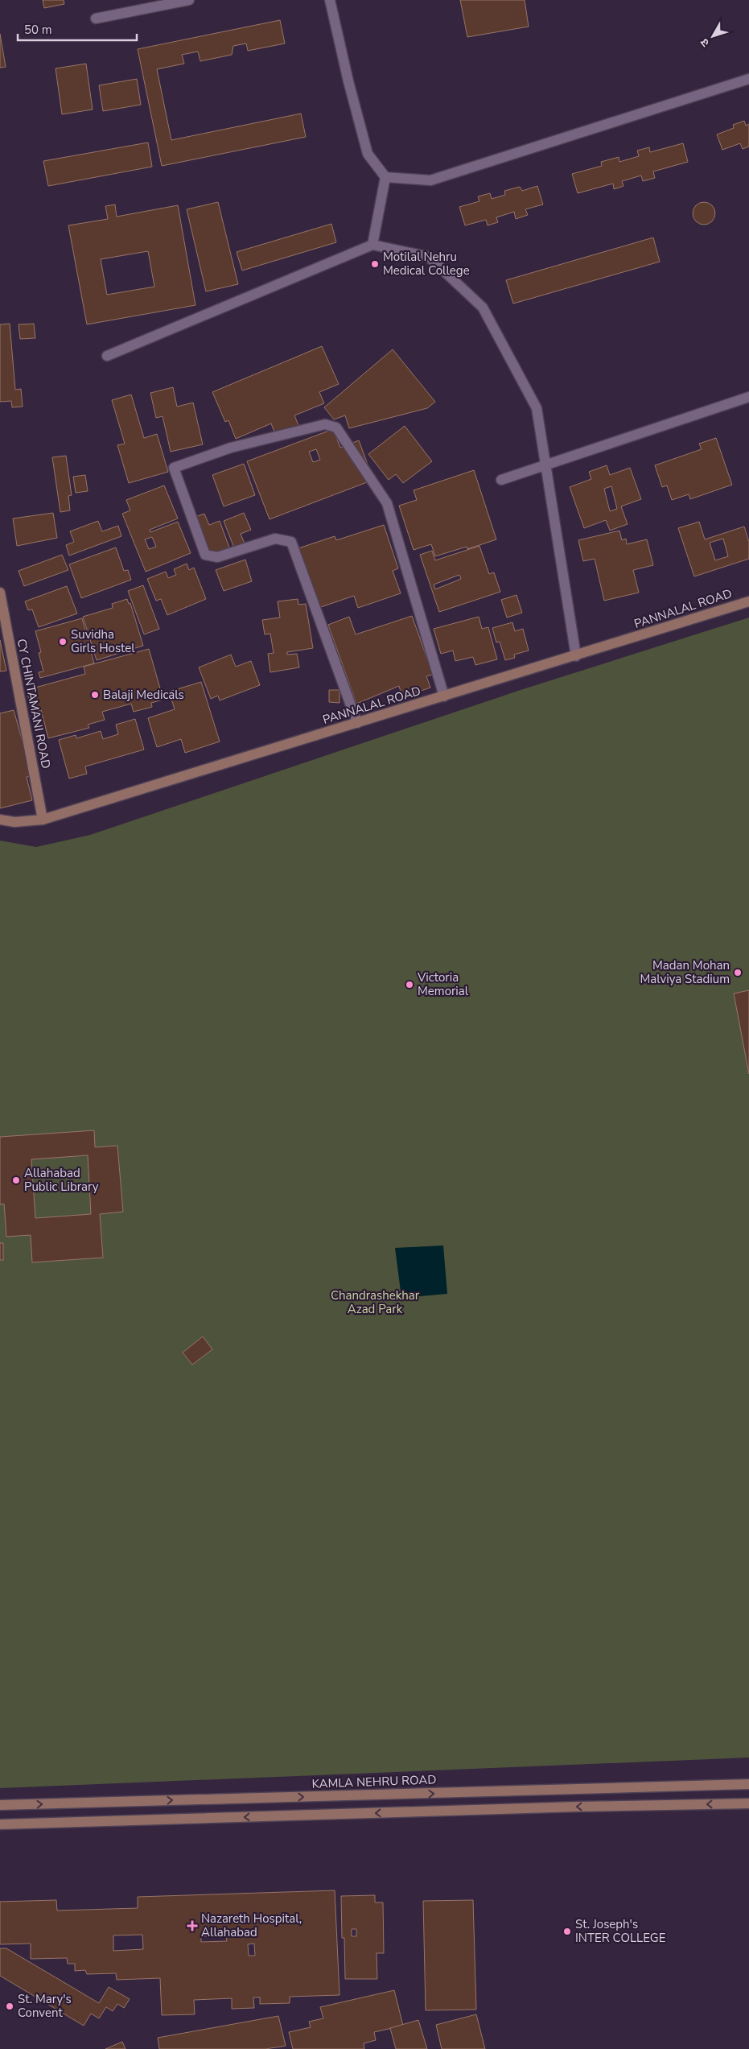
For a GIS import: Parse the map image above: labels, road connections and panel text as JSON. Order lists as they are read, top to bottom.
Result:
{
  "streets": {
    "main road": ["PANNALAL ROAD", "CY CHINTAMANI ROAD", "KAMLA NEHRU ROAD"]
  },
  "crossings": [
    ["PANNALAL ROAD", "CY CHINTAMANI ROAD"]
  ],
  "parks": ["Chandrashekhar Azad Park"],
  "places": {
    "other": [
      "Motilal Nehru Medical College",
      "Suvidha Girls Hostel",
      "Balaji Medicals",
      "Madan Mohan Malviya Stadium",
      "Victoria Memorial",
      "Allahabad Public Library",
      "St. Joseph's INTER COLLEGE",
      "St. Mary's Convent"
    ],
    "health": ["Nazareth Hospital, Allahabad"]
  },
  "scale_bar": "50 m",
  "north": "bottom left"
}
